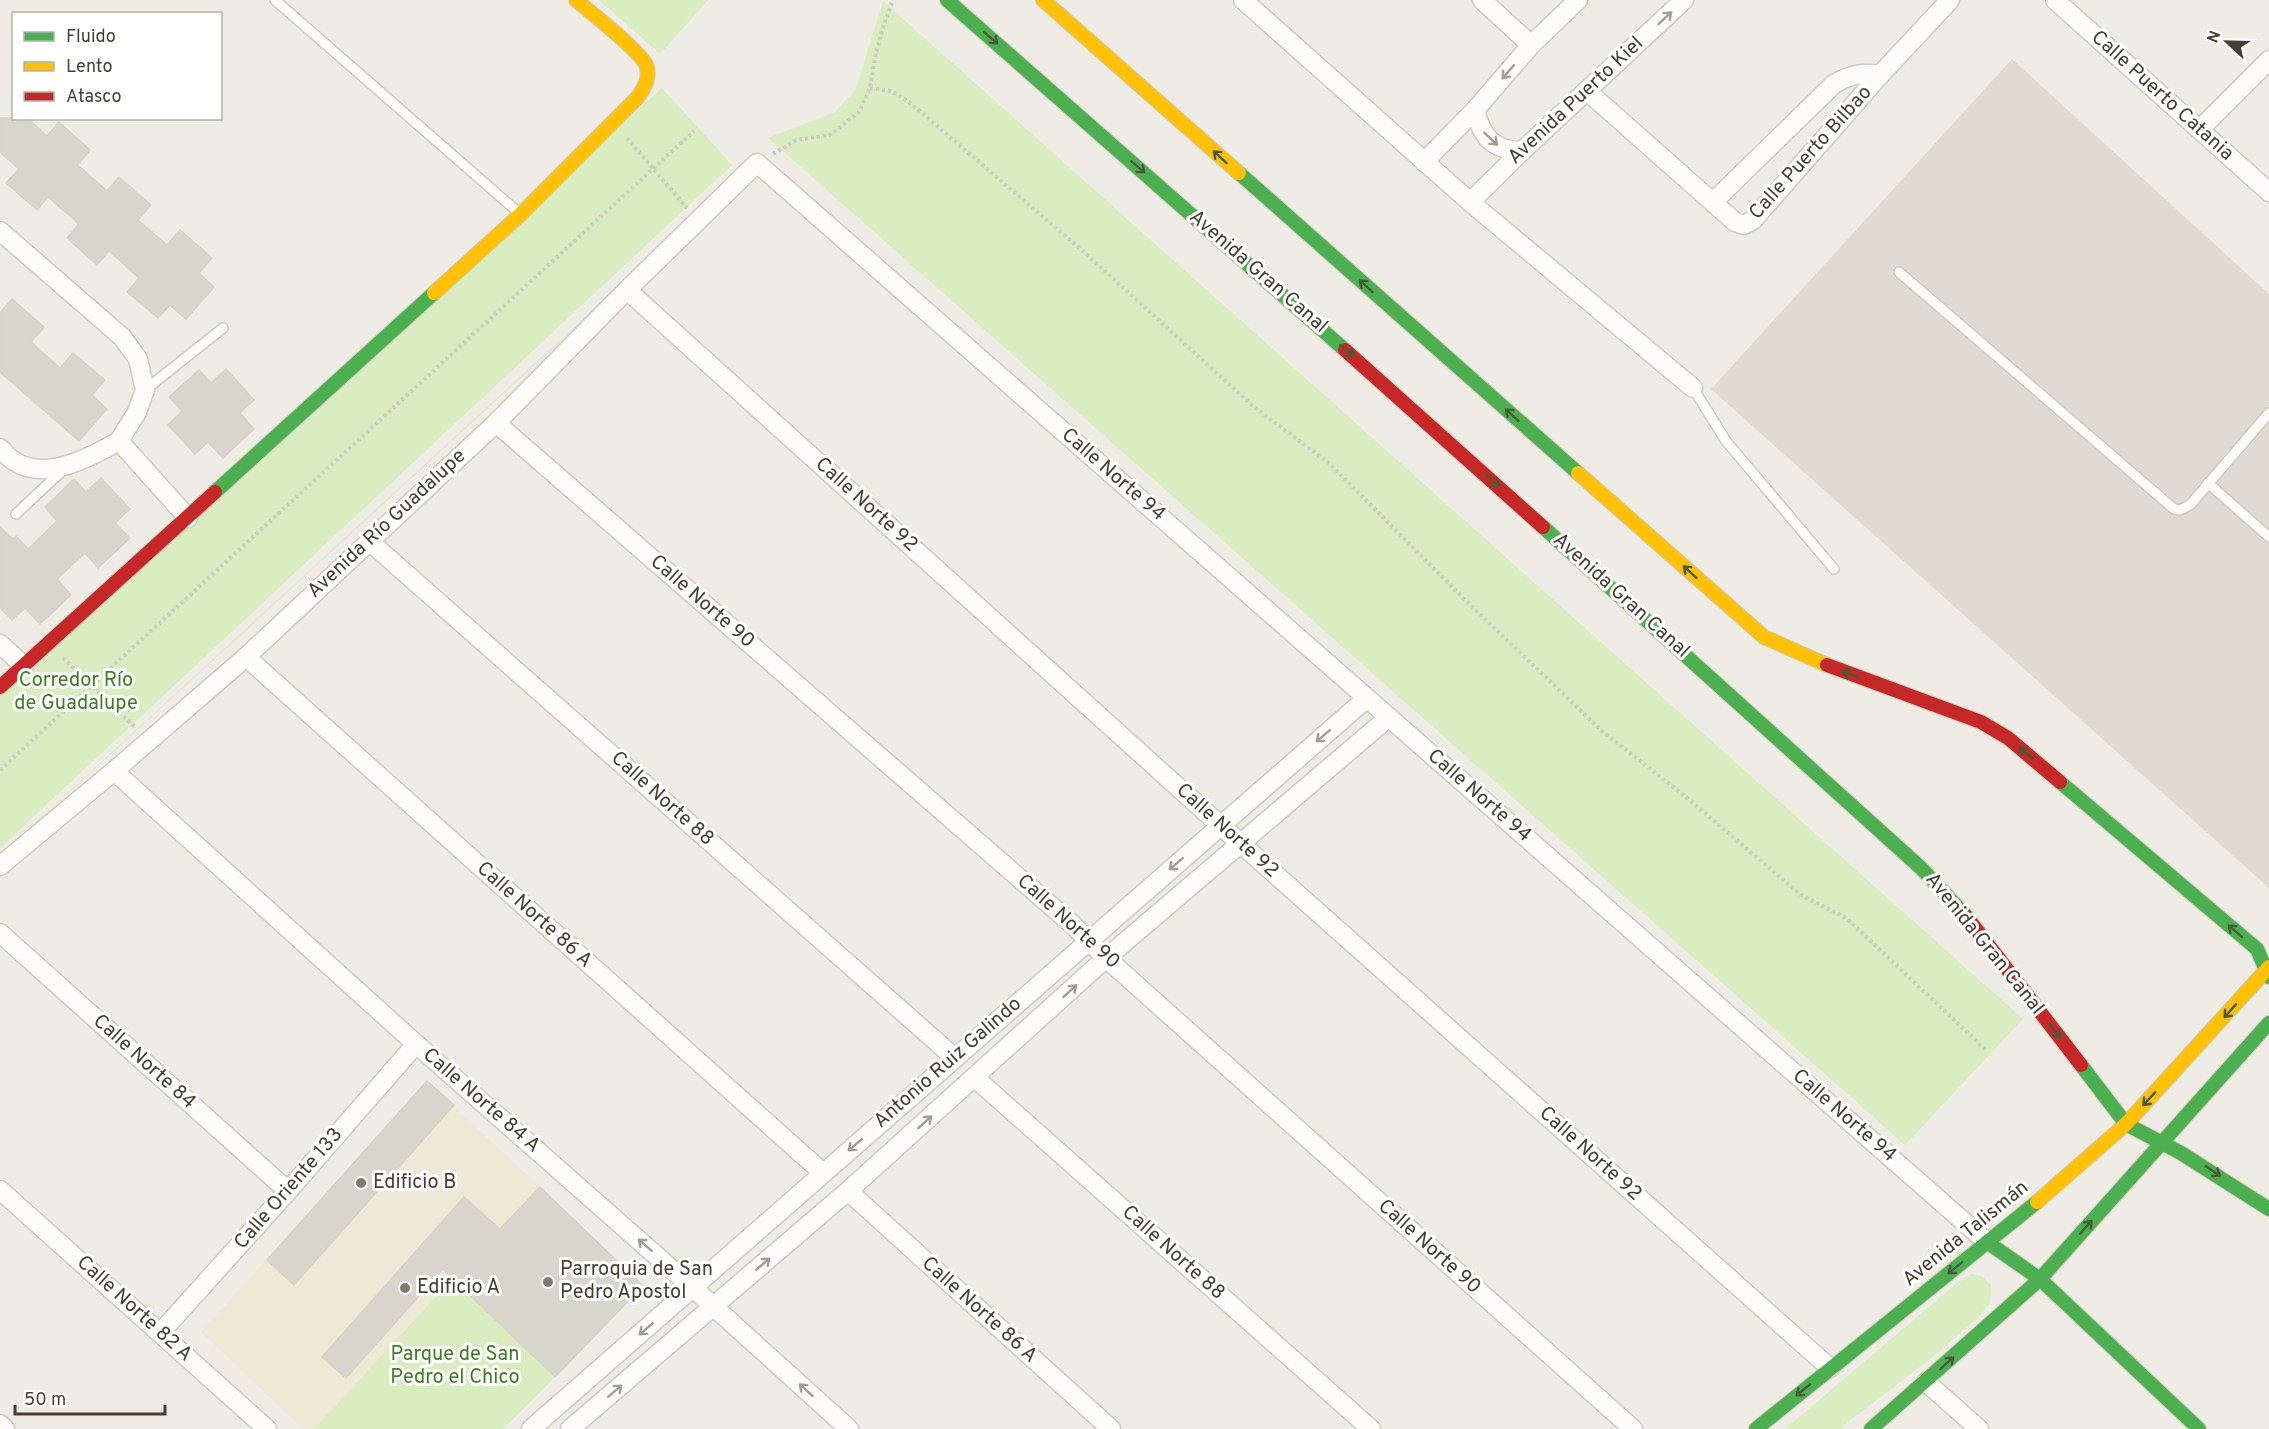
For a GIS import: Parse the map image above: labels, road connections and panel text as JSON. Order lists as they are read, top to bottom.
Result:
{
  "streets": {
    "main road": ["Avenida Gran Canal", "Calle Norte 94", "Avenida Talismán"],
    "street": [
      "Calle Puerto Catania",
      "Avenida Puerto Kiel",
      "Calle Puerto Bilbao",
      "Calle Norte 92",
      "Avenida Río Guadalupe",
      "Calle Norte 90",
      "Calle Norte 88",
      "Calle Norte 86 A",
      "Calle Norte 84",
      "Antonio Ruiz Galindo",
      "Calle Norte 84 A",
      "Calle Oriente 133",
      "Calle Norte 82 A"
    ]
  },
  "crossings": [
    ["Avenida Puerto Kiel", "Calle Puerto Bilbao"],
    ["Avenida Gran Canal", "Avenida Talismán"],
    ["Calle Norte 94", "Avenida Río Guadalupe"],
    ["Calle Norte 94", "Antonio Ruiz Galindo"],
    ["Calle Norte 94", "Avenida Talismán"],
    ["Calle Norte 92", "Avenida Río Guadalupe"],
    ["Calle Norte 92", "Antonio Ruiz Galindo"],
    ["Calle Norte 92", "Avenida Talismán"],
    ["Avenida Río Guadalupe", "Calle Norte 90"],
    ["Avenida Río Guadalupe", "Calle Norte 88"],
    ["Avenida Río Guadalupe", "Calle Norte 86 A"],
    ["Avenida Río Guadalupe", "Calle Norte 84 A"],
    ["Calle Norte 90", "Antonio Ruiz Galindo"],
    ["Calle Norte 88", "Antonio Ruiz Galindo"],
    ["Calle Norte 86 A", "Antonio Ruiz Galindo"],
    ["Calle Norte 84", "Calle Oriente 133"],
    ["Antonio Ruiz Galindo", "Calle Norte 84 A"],
    ["Calle Norte 84 A", "Calle Oriente 133"],
    ["Calle Oriente 133", "Calle Norte 82 A"]
  ],
  "one_way": ["Calle Norte 84 A"],
  "parks": ["Corredor Río de Guadalupe", "Parque de San Pedro el Chico"],
  "places": ["Edificio B", "Parroquia de San Pedro Apostol", "Edificio A"],
  "legend": ["Fluido", "Lento", "Atasco"],
  "scale_bar": "50 m",
  "north": "left"
}
